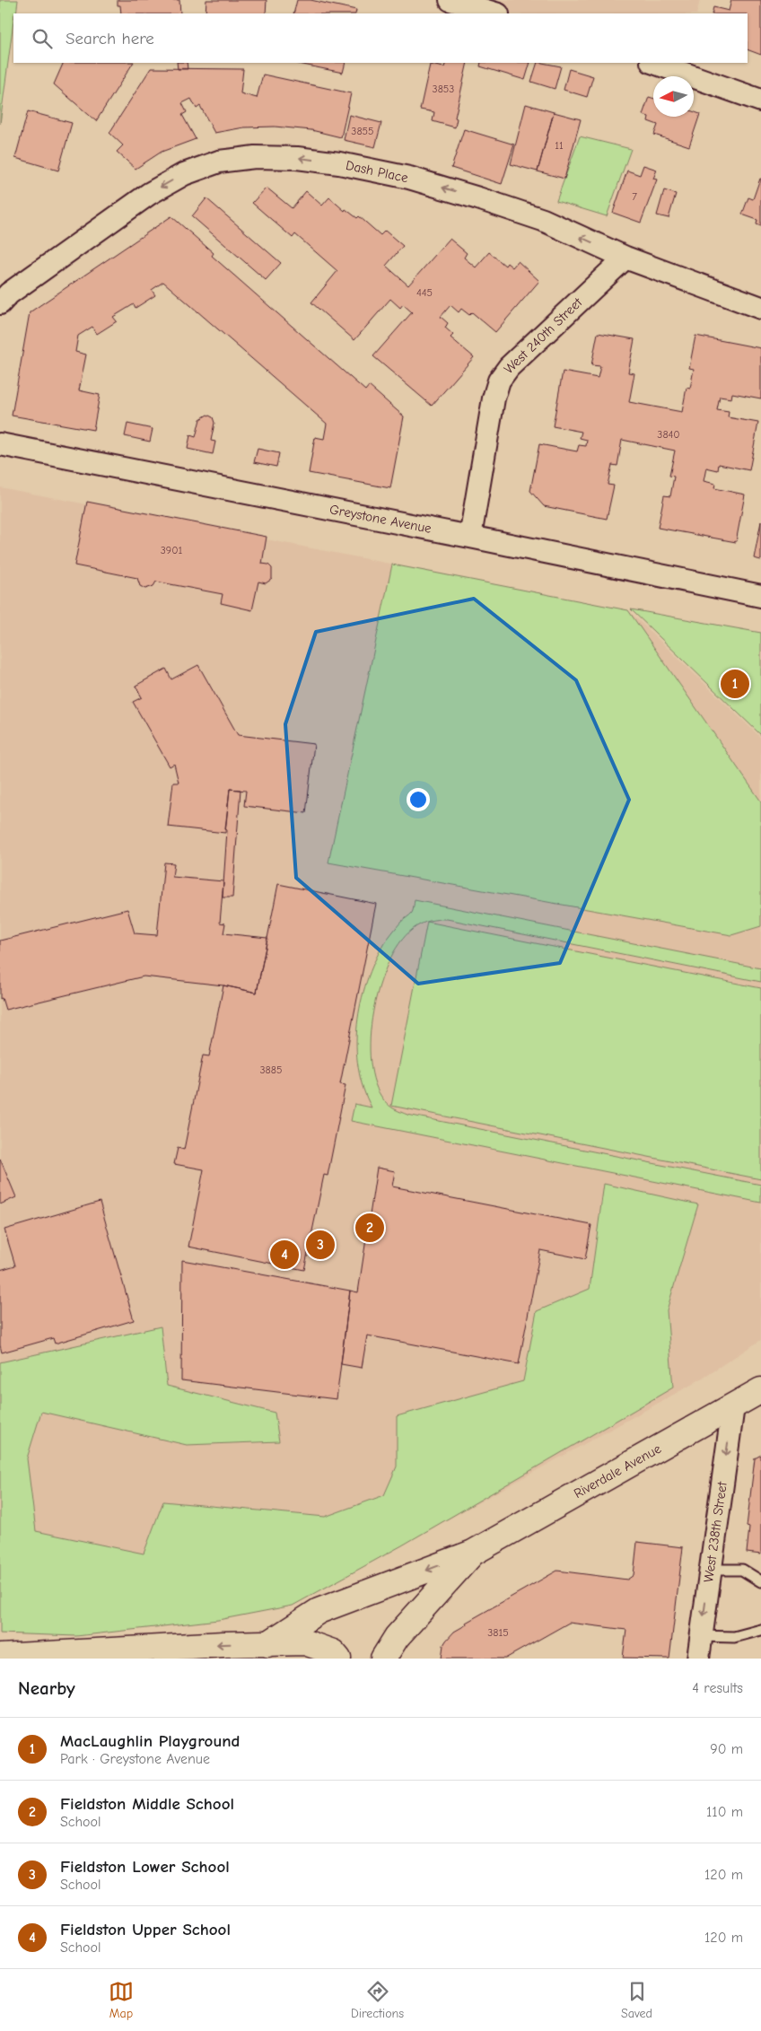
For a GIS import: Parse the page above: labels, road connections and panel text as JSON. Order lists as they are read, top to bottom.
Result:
{
  "streets": {
    "main road": ["Riverdale Avenue"],
    "street": [
      "Dash Place",
      "West 240th Street",
      "Greystone Avenue",
      "West 238th Street"
    ]
  },
  "crossings": [
    ["Dash Place", "West 240th Street"],
    ["West 240th Street", "Greystone Avenue"],
    ["Riverdale Avenue", "West 238th Street"]
  ],
  "one_way": ["Dash Place", "West 238th Street"],
  "house_numbers": [
    "3853",
    "3855",
    "11",
    "7",
    "445",
    "3840",
    "3901",
    "3885",
    "3815"
  ],
  "north": "left",
  "page": {
    "search": "Search here",
    "pins": [
      "1",
      "2",
      "3",
      "4"
    ],
    "heading": ["Nearby", "4 results"],
    "list": [
      {
        "mark": "1",
        "name": "MacLaughlin Playground",
        "note": "Park · Greystone Avenue",
        "value": "90 m"
      },
      {
        "mark": "2",
        "name": "Fieldston Middle School",
        "note": "School",
        "value": "110 m"
      },
      {
        "mark": "3",
        "name": "Fieldston Lower School",
        "note": "School",
        "value": "120 m"
      },
      {
        "mark": "4",
        "name": "Fieldston Upper School",
        "note": "School",
        "value": "120 m"
      }
    ],
    "nav": ["Map", "Directions", "Saved"]
  }
}
